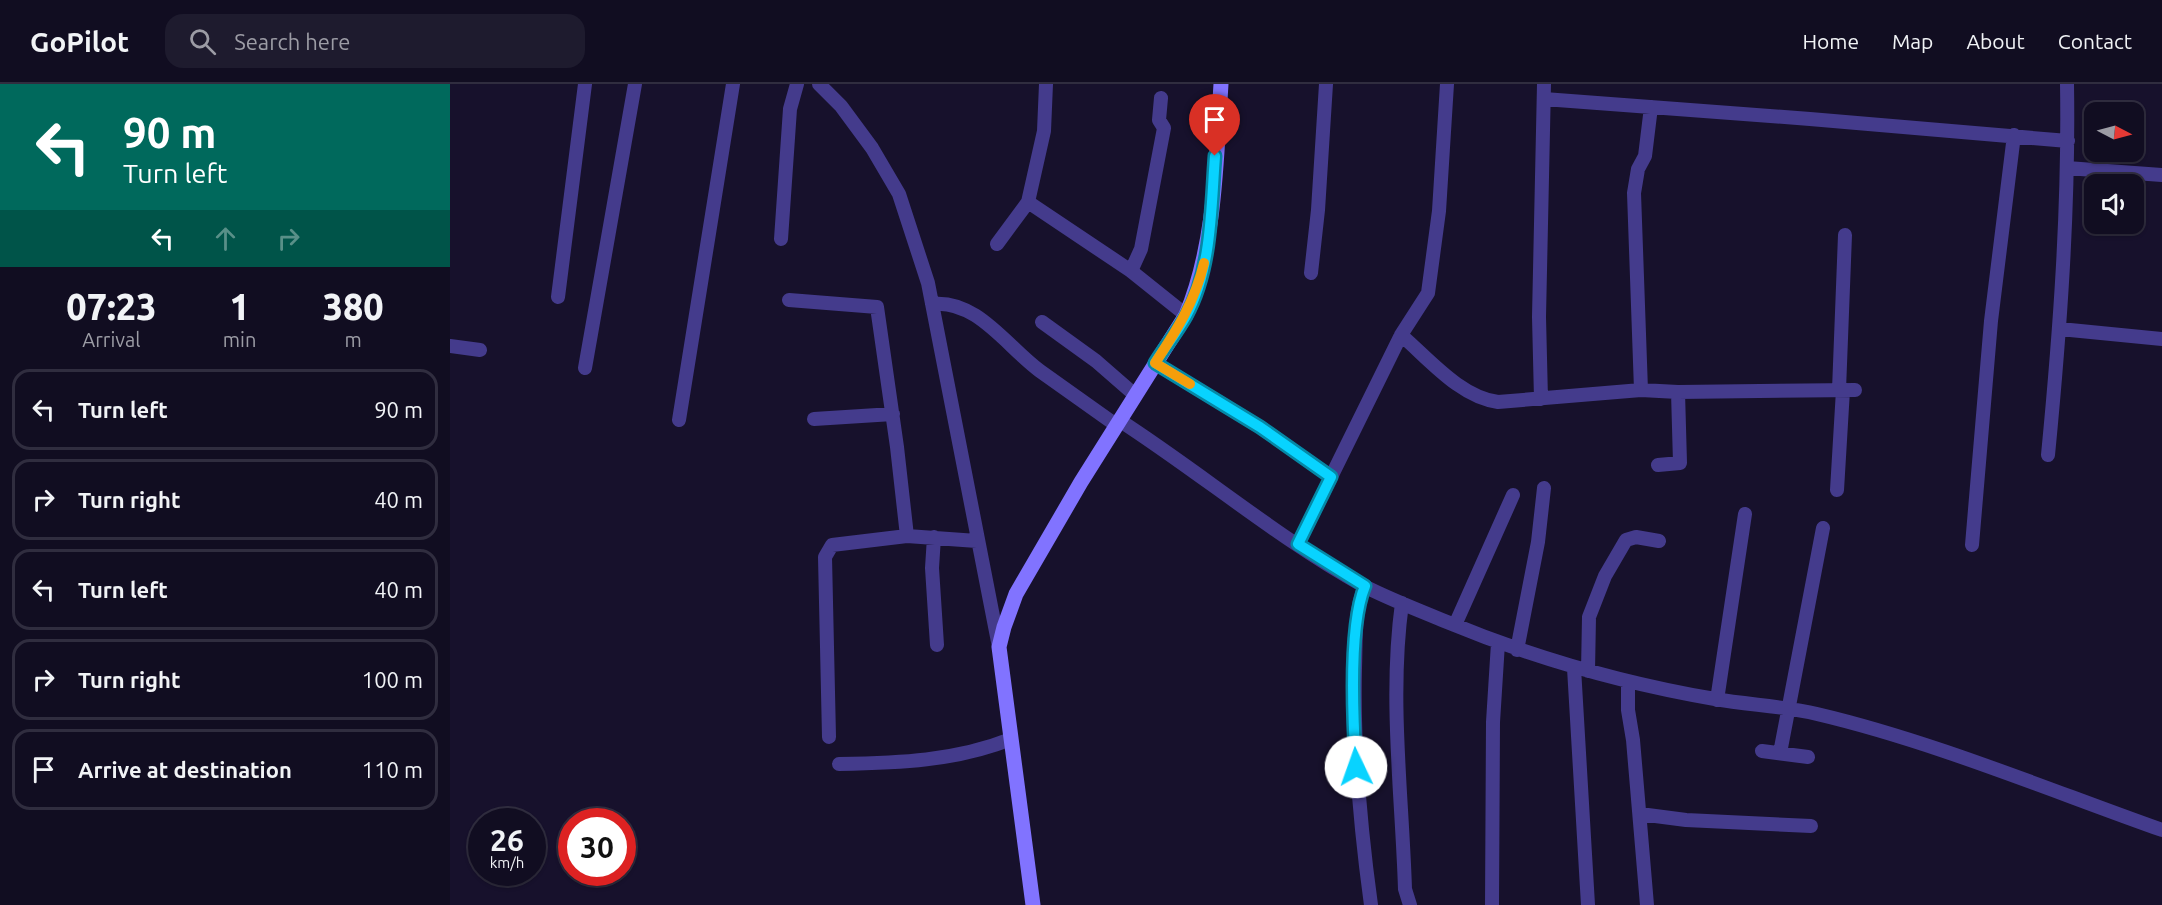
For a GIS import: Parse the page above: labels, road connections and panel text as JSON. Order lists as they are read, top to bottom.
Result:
{
  "north": "right",
  "page": {
    "header": "GoPilot",
    "search": "Search here",
    "nav": [
      "Home",
      "Map",
      "About",
      "Contact"
    ],
    "turn": ["90 m", "Turn left"],
    "eta": [
      "07:23",
      "Arrival",
      "1",
      "min",
      "380",
      "m"
    ],
    "list": [
      {
        "name": "Turn left",
        "value": "90 m"
      },
      {
        "name": "Turn right",
        "value": "40 m"
      },
      {
        "name": "Turn left",
        "value": "40 m"
      },
      {
        "name": "Turn right",
        "value": "100 m"
      },
      {
        "name": "Arrive at destination",
        "value": "110 m"
      }
    ],
    "speed": "26 km/h",
    "limit": "30"
  }
}
